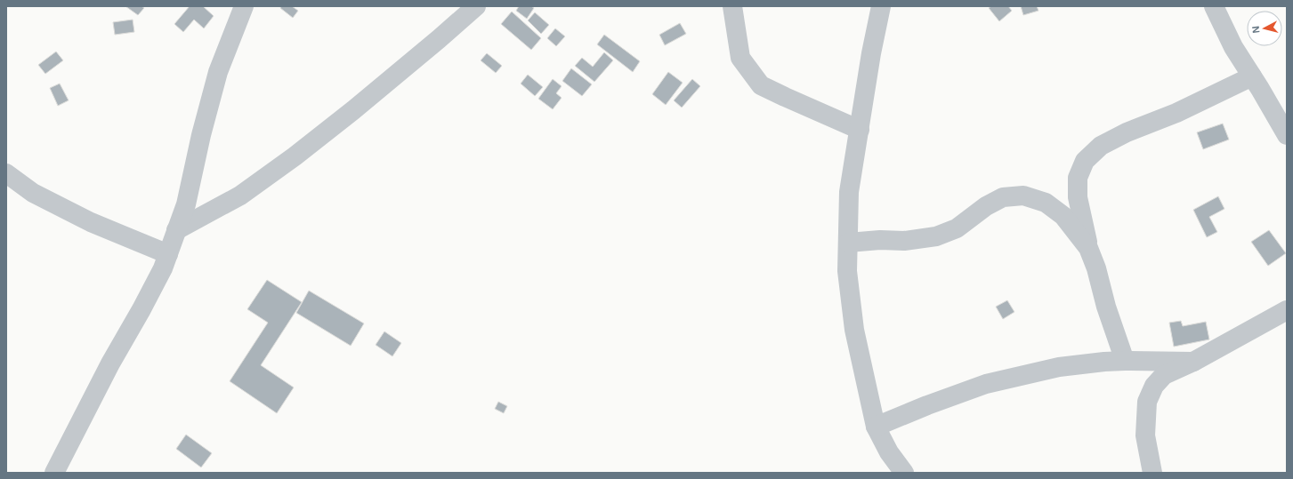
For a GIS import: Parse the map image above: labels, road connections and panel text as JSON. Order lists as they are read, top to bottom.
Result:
{
  "north": "left"
}
